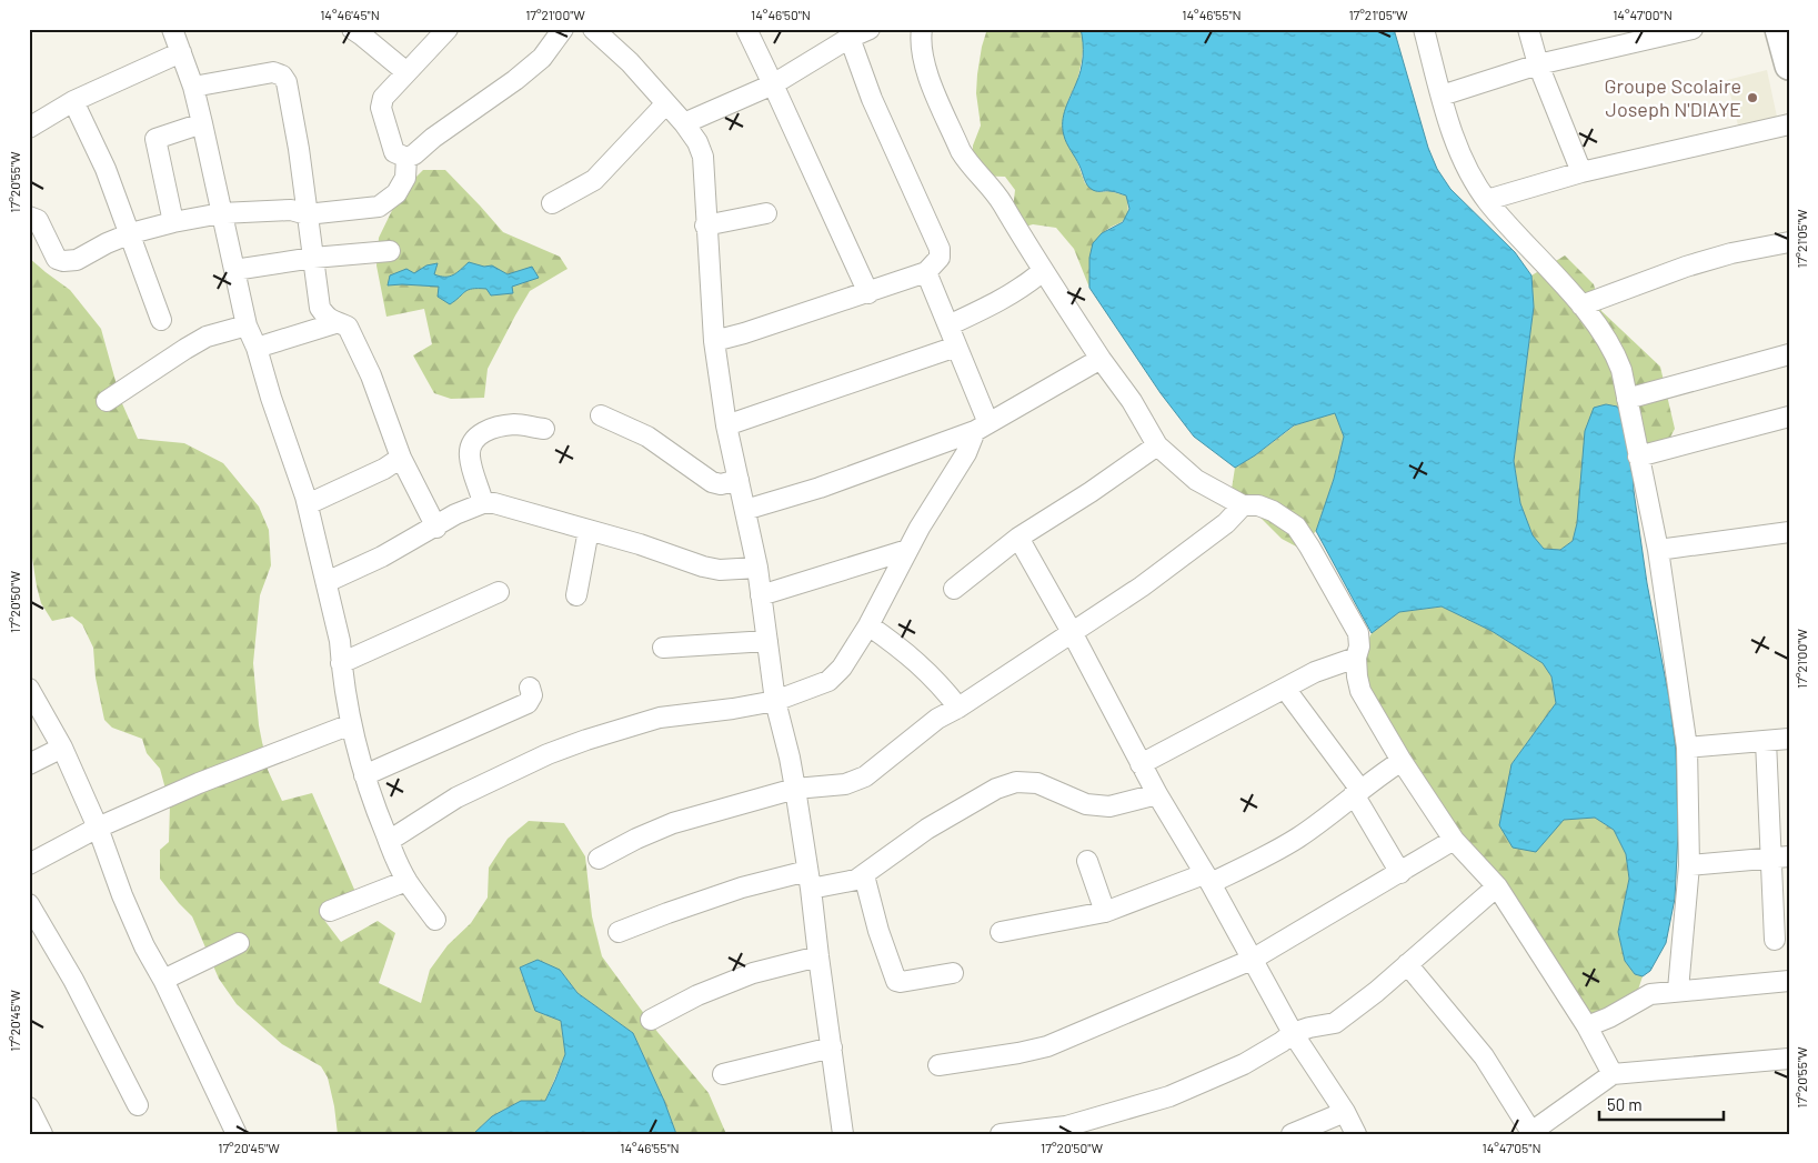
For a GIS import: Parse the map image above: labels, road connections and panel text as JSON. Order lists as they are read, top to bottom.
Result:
{
  "places": ["Groupe Scolaire Joseph N'DIAYE"],
  "scale_bar": "50 m",
  "coordinates": [
    "14°46'45\"N",
    "17°21'00\"W",
    "14°46'50\"N",
    "14°46'55\"N",
    "17°21'05\"W",
    "14°47'00\"N",
    "17°20'55\"W",
    "17°20'50\"W",
    "17°20'45\"W",
    "14°47'05\"N"
  ]
}
